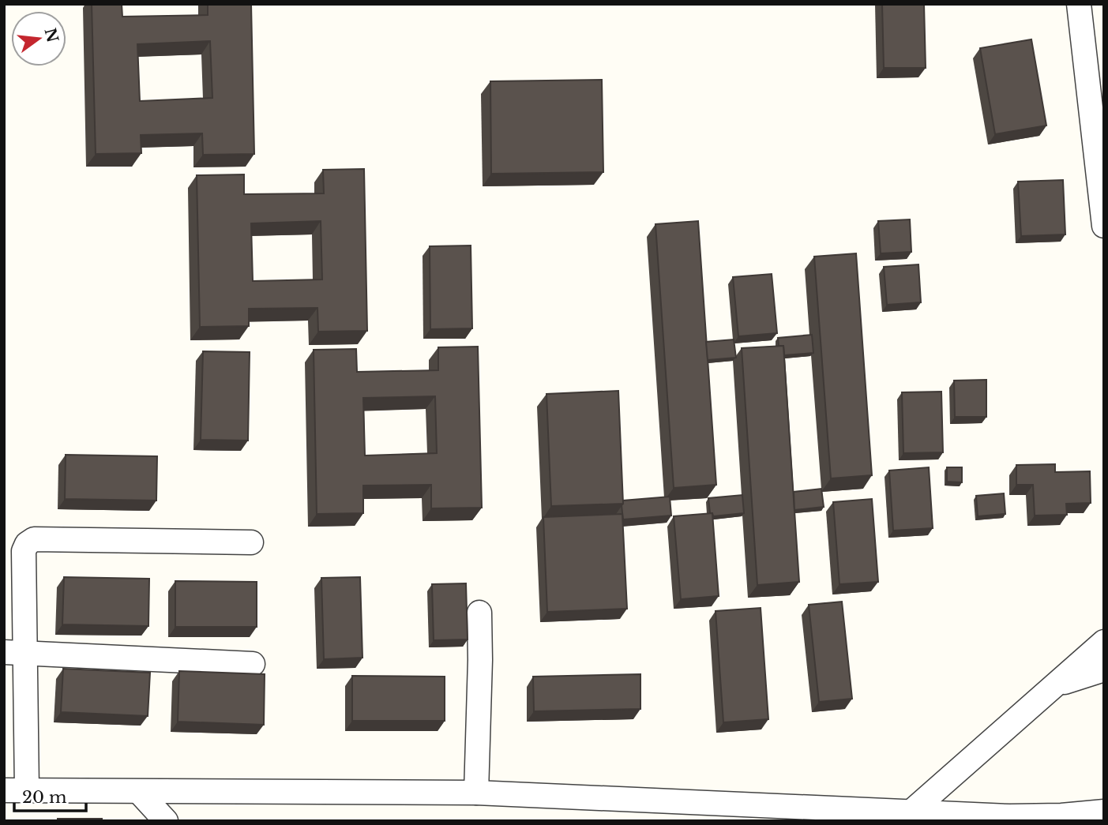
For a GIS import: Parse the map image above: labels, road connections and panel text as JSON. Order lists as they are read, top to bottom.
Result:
{
  "scale_bar": "20 m",
  "north": "right"
}
